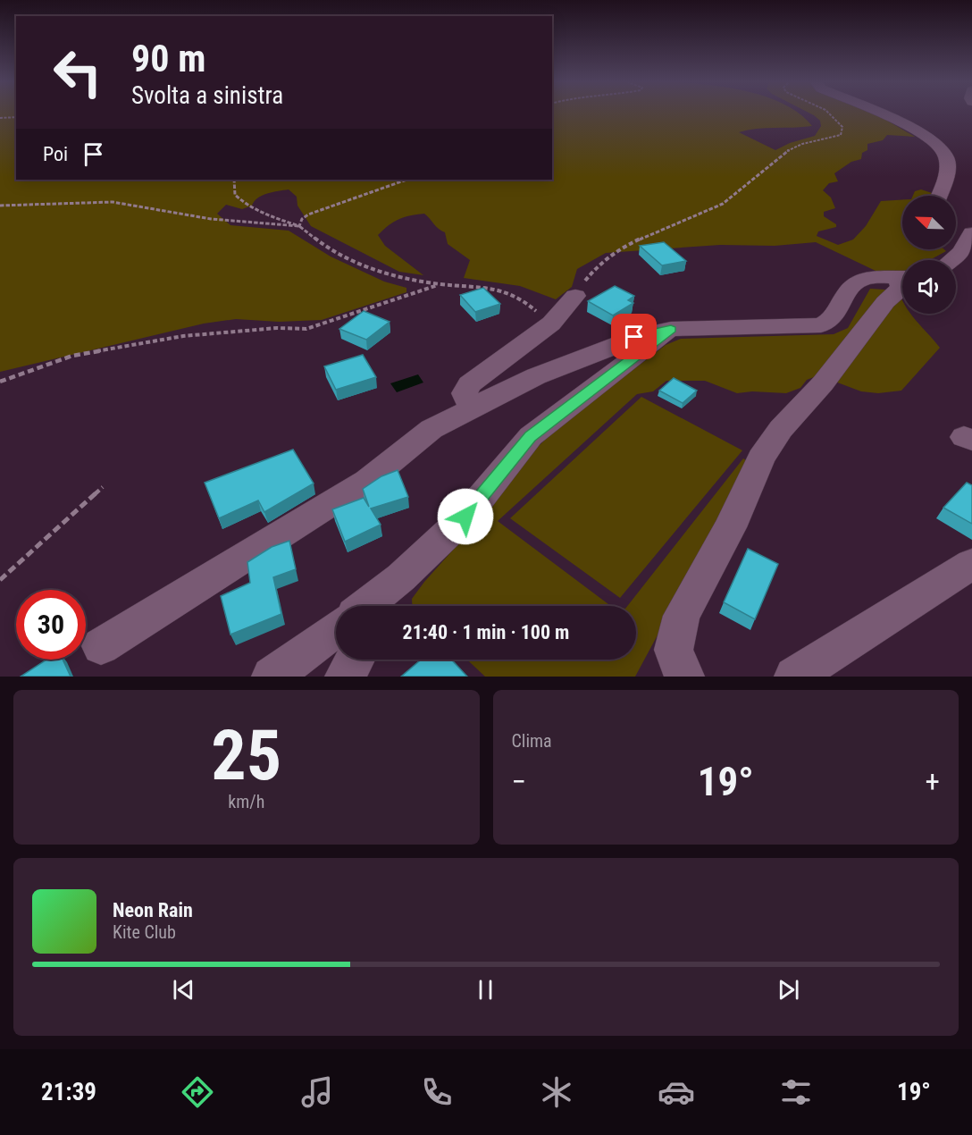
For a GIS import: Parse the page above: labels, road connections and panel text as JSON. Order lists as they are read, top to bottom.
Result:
{
  "north": "top left",
  "page": {
    "turn": ["90 m", "Svolta a sinistra"],
    "then": "Poi",
    "limit": "30",
    "trip": "21:40 · 1 min · 100 m",
    "tile": [
      ["25", "km/h"],
      "Clima"
    ],
    "heat": ["−", "19°", "+"],
    "song": ["Neon Rain", "Kite Club"],
    "tabs": ["21:39", "19°"]
  }
}
